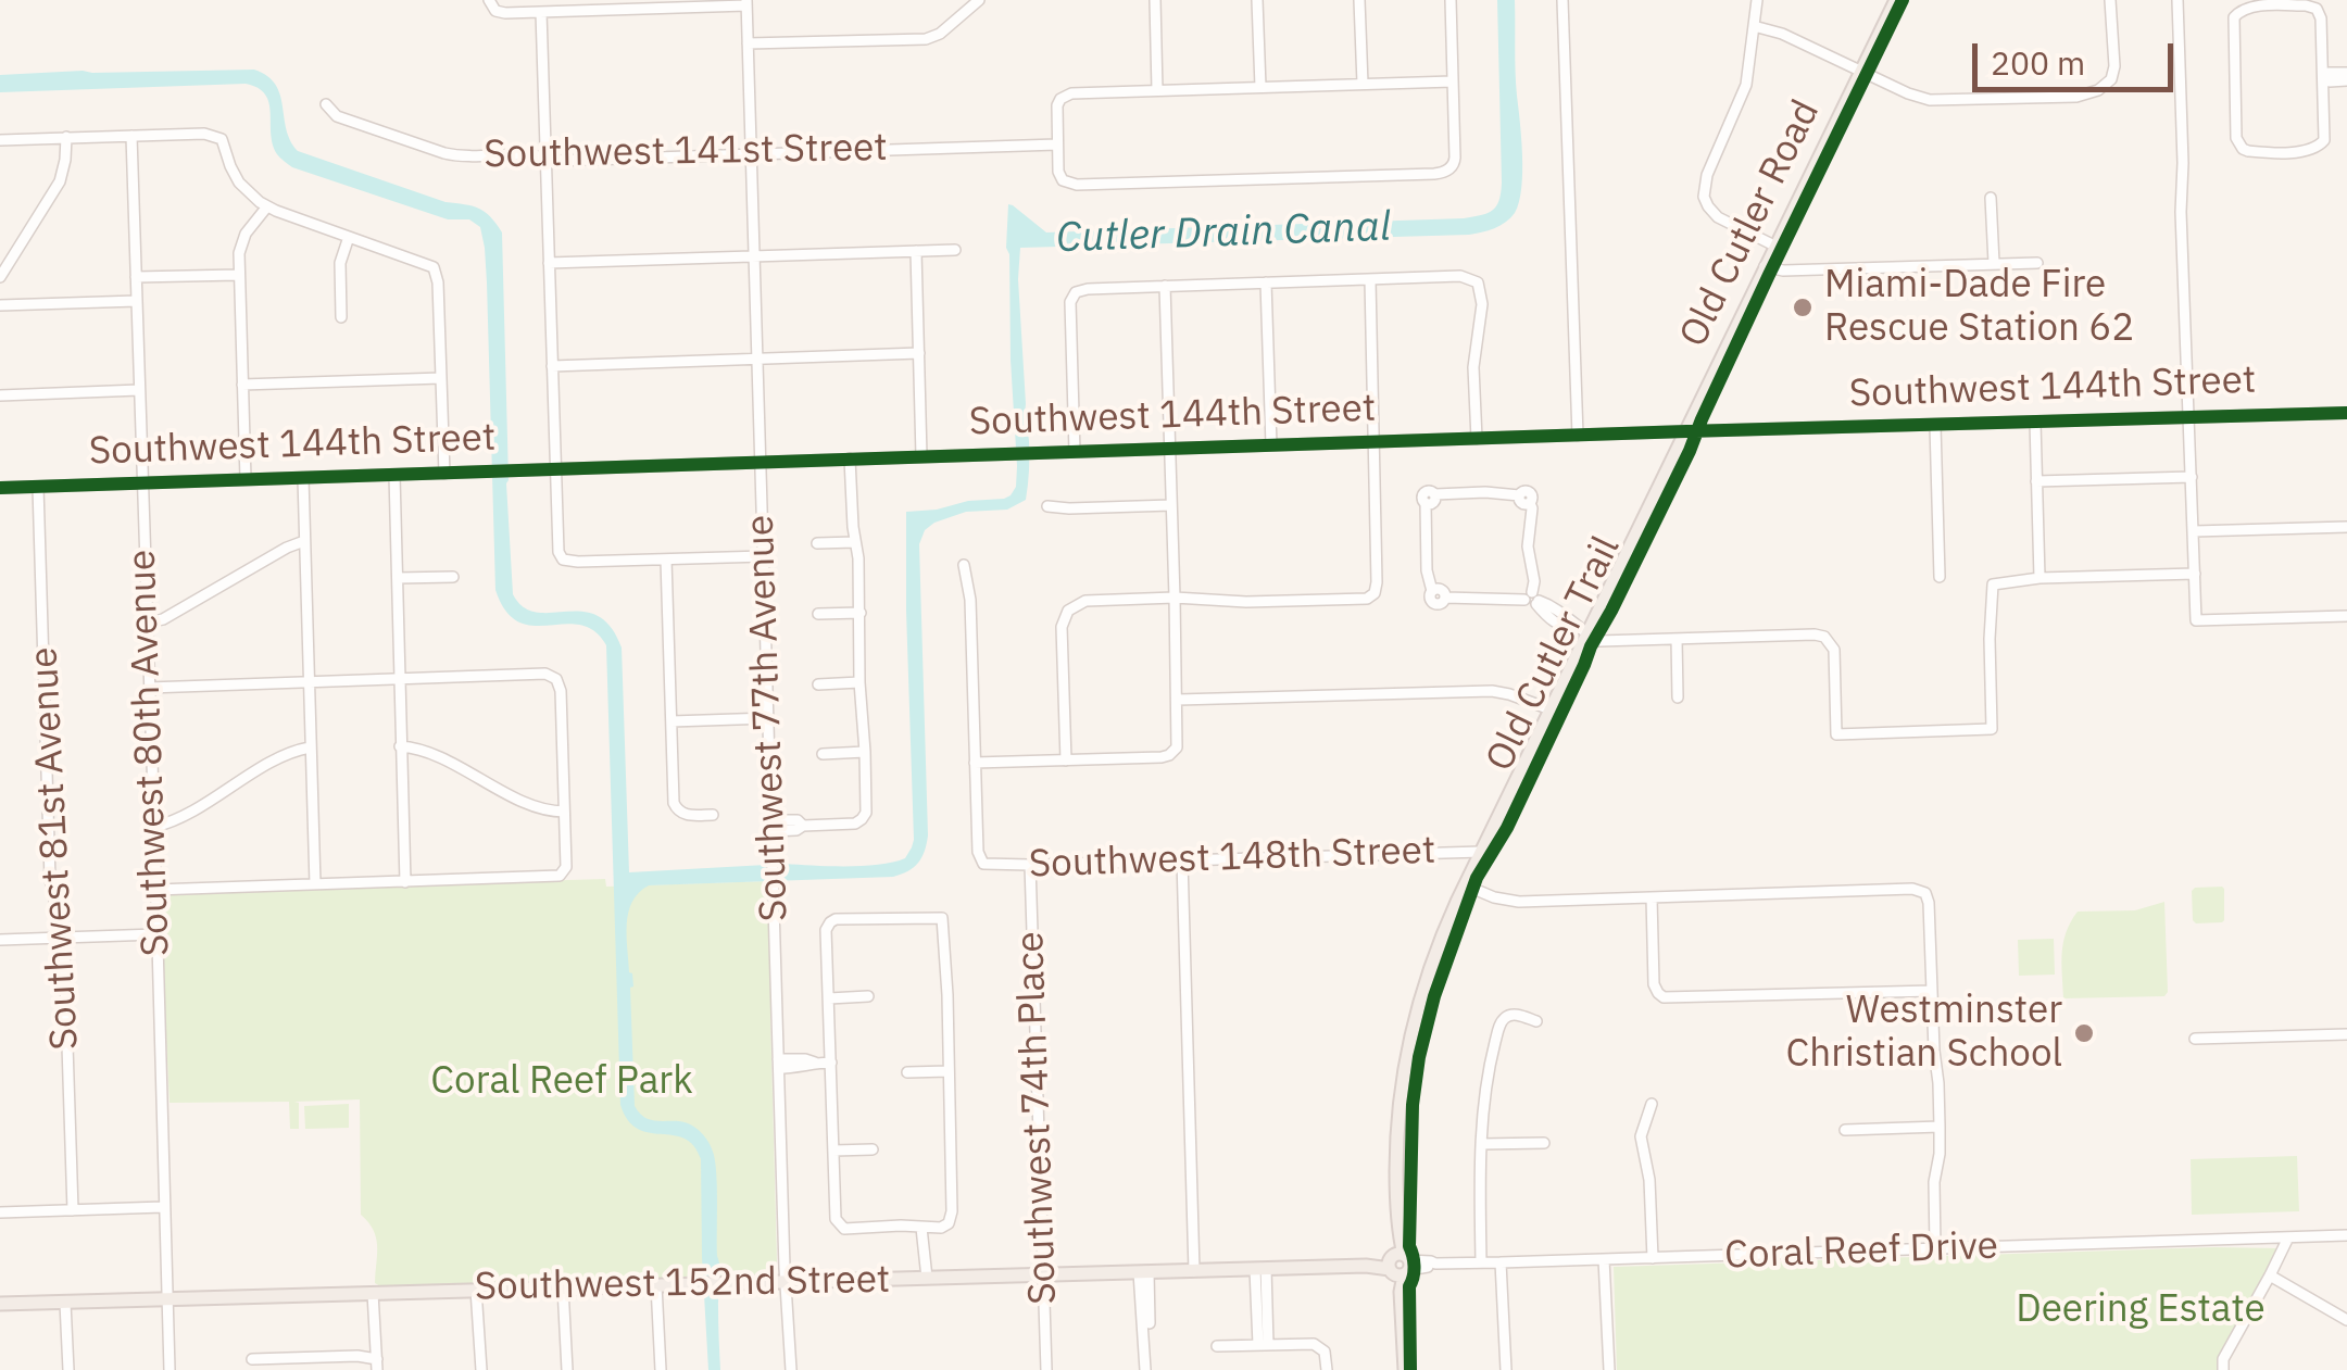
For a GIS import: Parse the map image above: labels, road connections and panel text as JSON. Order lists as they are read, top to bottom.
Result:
{
  "streets": {
    "main road": ["Old Cutler Road", "Southwest 152nd Street"],
    "street": [
      "Southwest 141st Street",
      "Southwest 144th Street",
      "Southwest 77th Avenue",
      "Southwest 80th Avenue",
      "Southwest 81st Avenue",
      "Southwest 148th Street",
      "Southwest 74th Place",
      "Coral Reef Drive"
    ],
    "cycle path": ["Old Cutler Trail"]
  },
  "crossings": [
    ["Southwest 141st Street", "Southwest 77th Avenue"],
    ["Old Cutler Road", "Southwest 144th Street"],
    ["Old Cutler Road", "Southwest 148th Street"],
    ["Old Cutler Road", "Coral Reef Drive"],
    ["Old Cutler Road", "Southwest 152nd Street"],
    ["Southwest 144th Street", "Southwest 77th Avenue"],
    ["Southwest 144th Street", "Southwest 80th Avenue"],
    ["Southwest 144th Street", "Southwest 81st Avenue"],
    ["Southwest 77th Avenue", "Southwest 152nd Street"],
    ["Southwest 80th Avenue", "Southwest 152nd Street"],
    ["Southwest 148th Street", "Southwest 74th Place"],
    ["Southwest 74th Place", "Southwest 152nd Street"],
    ["Coral Reef Drive", "Southwest 152nd Street"]
  ],
  "water": ["Cutler Drain Canal"],
  "parks": ["Coral Reef Park", "Deering Estate"],
  "places": ["Miami-Dade Fire Rescue Station 62", "Westminster Christian School"],
  "scale_bar": "200 m"
}
